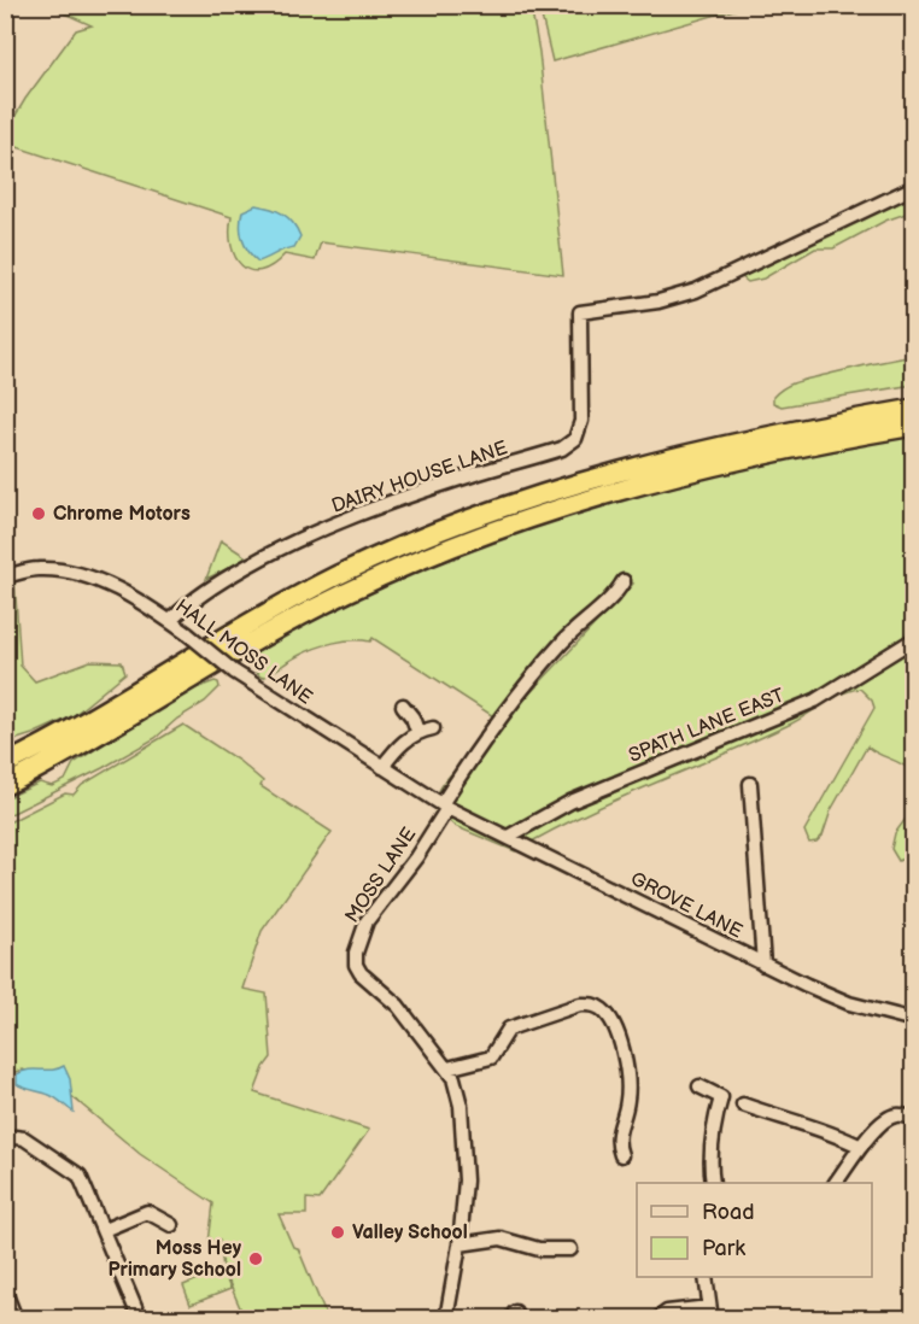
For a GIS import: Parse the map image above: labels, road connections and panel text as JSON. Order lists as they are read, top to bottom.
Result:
{
  "streets": {
    "street": [
      "DAIRY HOUSE LANE",
      "HALL MOSS LANE",
      "SPATH LANE EAST",
      "MOSS LANE",
      "GROVE LANE"
    ]
  },
  "crossings": [
    ["DAIRY HOUSE LANE", "HALL MOSS LANE"],
    ["HALL MOSS LANE", "MOSS LANE"],
    ["HALL MOSS LANE", "GROVE LANE"],
    ["SPATH LANE EAST", "GROVE LANE"],
    ["MOSS LANE", "GROVE LANE"]
  ],
  "places": ["Chrome Motors", "Valley School", "Moss Hey Primary School"],
  "legend": ["Road", "Park"]
}
